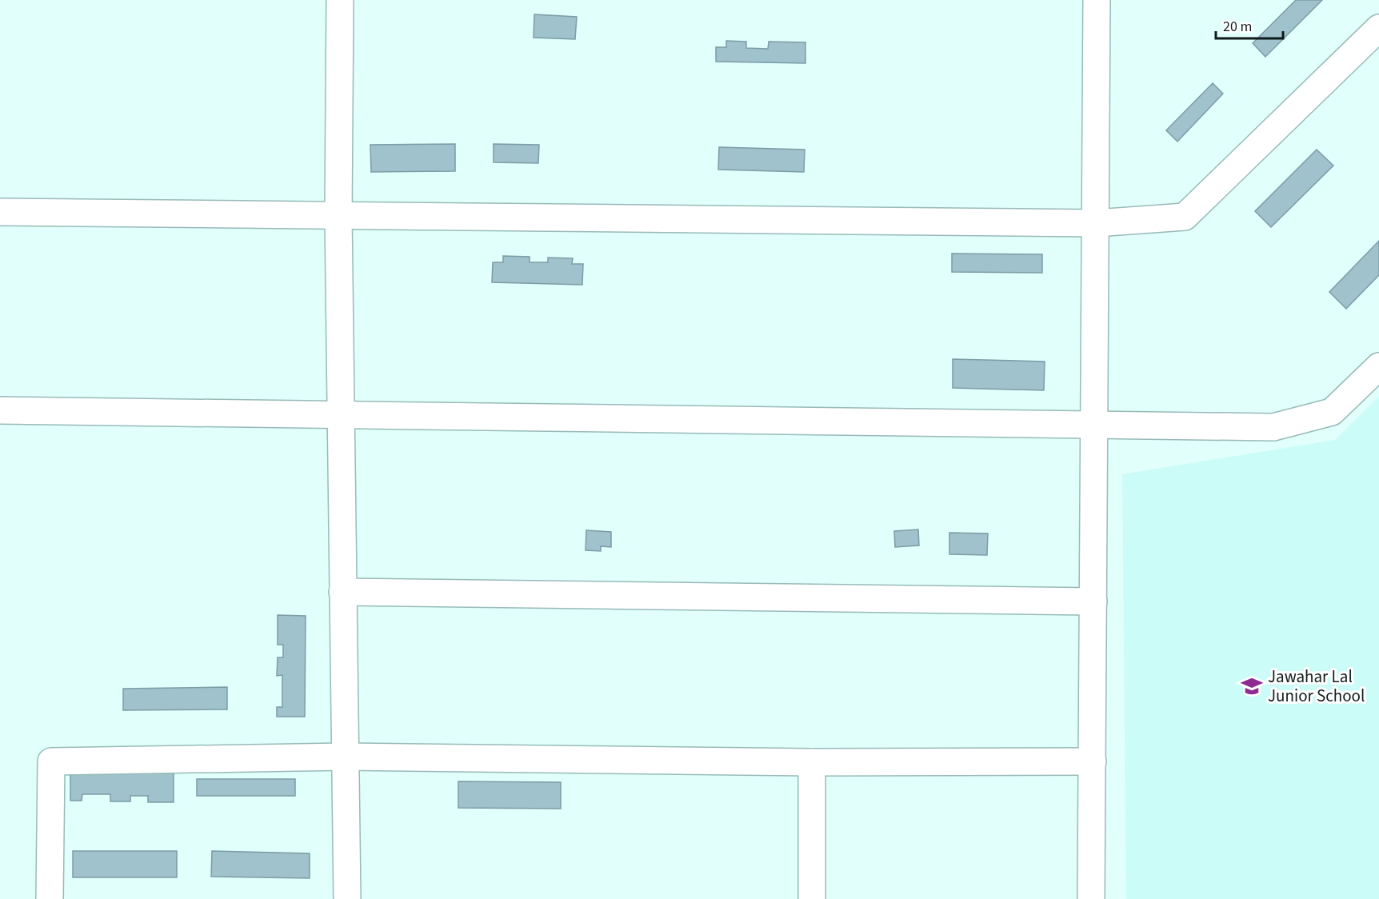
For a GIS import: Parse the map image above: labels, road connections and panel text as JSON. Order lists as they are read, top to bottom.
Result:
{
  "places": {
    "school or university": ["Jawahar Lal Junior School"]
  },
  "scale_bar": "20 m"
}
